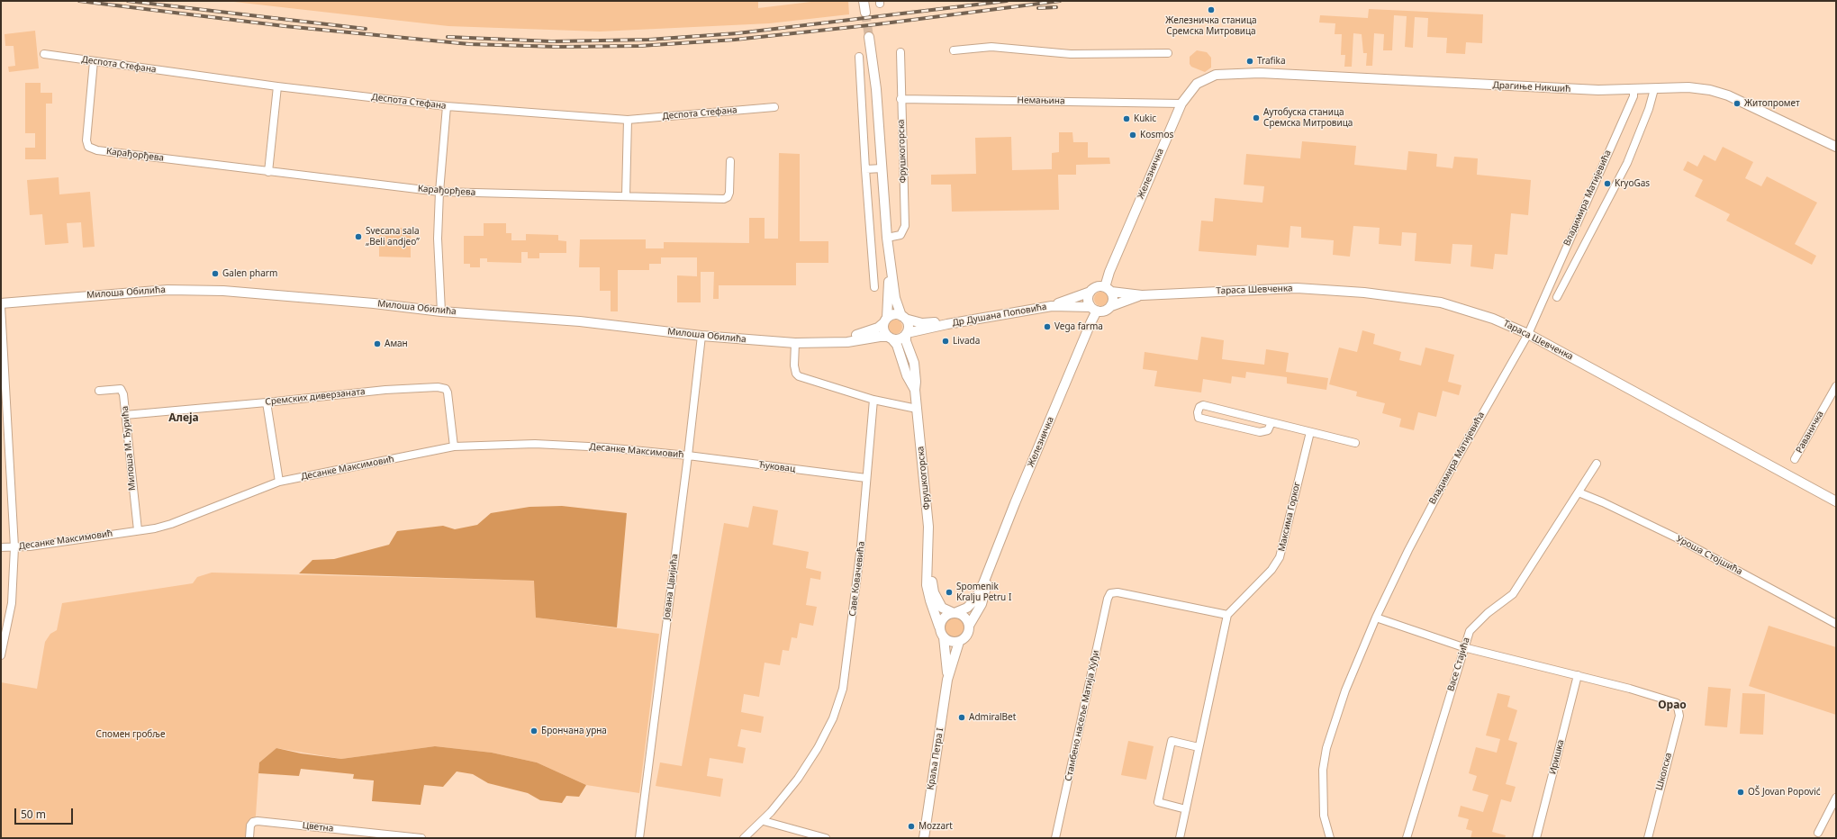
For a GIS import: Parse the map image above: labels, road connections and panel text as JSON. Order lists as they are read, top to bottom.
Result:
{
  "streets": {
    "street": [
      "Деспота Стефана",
      "Драгиње Никшић",
      "Немањина",
      "Фрушкогорска",
      "Карађорђева",
      "Железничка",
      "Владимира Матијевића",
      "Тараса Шевченка",
      "Милоша Обилића",
      "Др Душана Поповића",
      "Сремских диверзаната",
      "Раваничка",
      "Милоша М. Ђурића",
      "Десанке Максимовић",
      "Ћуковац",
      "Максима Горког",
      "Уроша Стојшића",
      "Саве Ковачевића",
      "Јована Цвијића",
      "Васе Стајића",
      "Стамбено насеље Матија Хуђи",
      "Иришка",
      "Краља Петра I",
      "Школска",
      "Цветна"
    ]
  },
  "crossings": [
    ["Деспота Стефана", "Карађорђева"],
    ["Драгиње Никшић", "Железничка"],
    ["Драгиње Никшић", "Владимира Матијевића"],
    ["Немањина", "Фрушкогорска"],
    ["Немањина", "Железничка"],
    ["Фрушкогорска", "Железничка"],
    ["Фрушкогорска", "Милоша Обилића"],
    ["Фрушкогорска", "Др Душана Поповића"],
    ["Фрушкогорска", "Краља Петра I"],
    ["Железничка", "Тараса Шевченка"],
    ["Железничка", "Др Душана Поповића"],
    ["Железничка", "Краља Петра I"],
    ["Владимира Матијевића", "Тараса Шевченка"],
    ["Тараса Шевченка", "Др Душана Поповића"],
    ["Милоша Обилића", "Др Душана Поповића"],
    ["Милоша Обилића", "Јована Цвијића"],
    ["Сремских диверзаната", "Милоша М. Ђурића"],
    ["Сремских диверзаната", "Десанке Максимовић"],
    ["Милоша М. Ђурића", "Десанке Максимовић"],
    ["Десанке Максимовић", "Ћуковац"],
    ["Десанке Максимовић", "Јована Цвијића"],
    ["Ћуковац", "Саве Ковачевића"],
    ["Ћуковац", "Јована Цвијића"],
    ["Максима Горког", "Стамбено насеље Матија Хуђи"],
    ["Уроша Стојшића", "Васе Стајића"],
    ["Иришка", "Школска"]
  ],
  "districts": ["Алеја", "Орао"],
  "parks": ["Спомен гробље"],
  "places": [
    "Железничка станица Сремска Митровица",
    "Trafika",
    "Житопромет",
    "Аутобуска станица Сремска Митровица",
    "Kukic",
    "Kosmos",
    "KryoGas",
    "Svecana sala „Beli andjeo”",
    "Galen pharm",
    "Vega farma",
    "Livada",
    "Аман",
    "Spomenik Kralju Petru I",
    "AdmiralBet",
    "Брончана урна",
    "OŠ Jovan Popović",
    "Mozzart"
  ],
  "scale_bar": "50 m"
}
